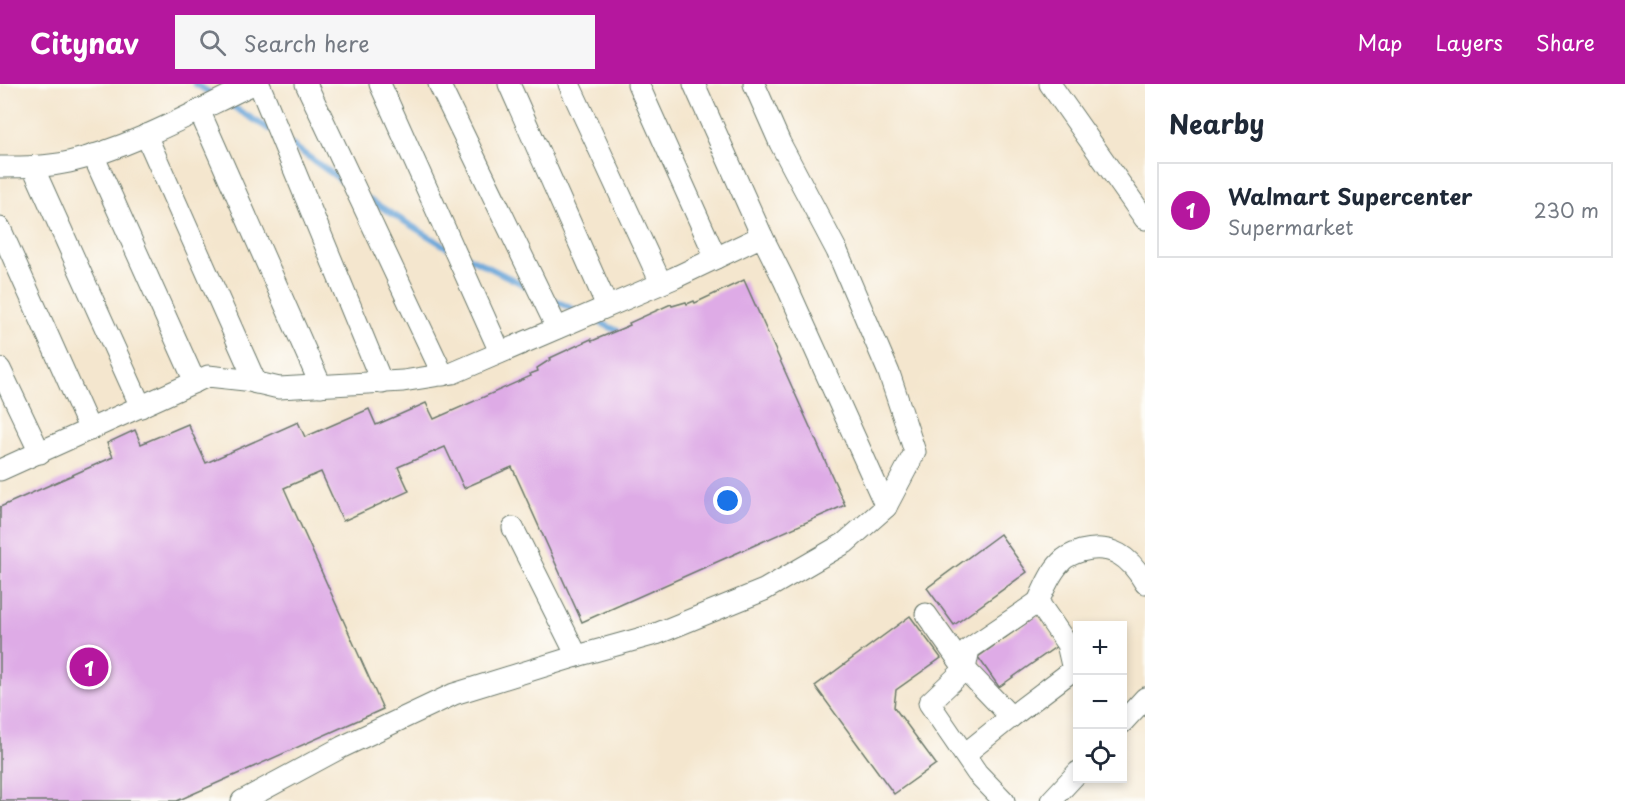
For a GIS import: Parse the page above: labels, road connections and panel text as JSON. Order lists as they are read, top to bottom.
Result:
{
  "page": {
    "header": "Citynav",
    "search": "Search here",
    "nav": ["Map", "Layers", "Share"],
    "heading": "Nearby",
    "list": [
      {
        "mark": "1",
        "name": "Walmart Supercenter",
        "note": "Supermarket",
        "value": "230 m"
      }
    ],
    "map_buttons": ["+", "−"],
    "pins": "1"
  }
}
